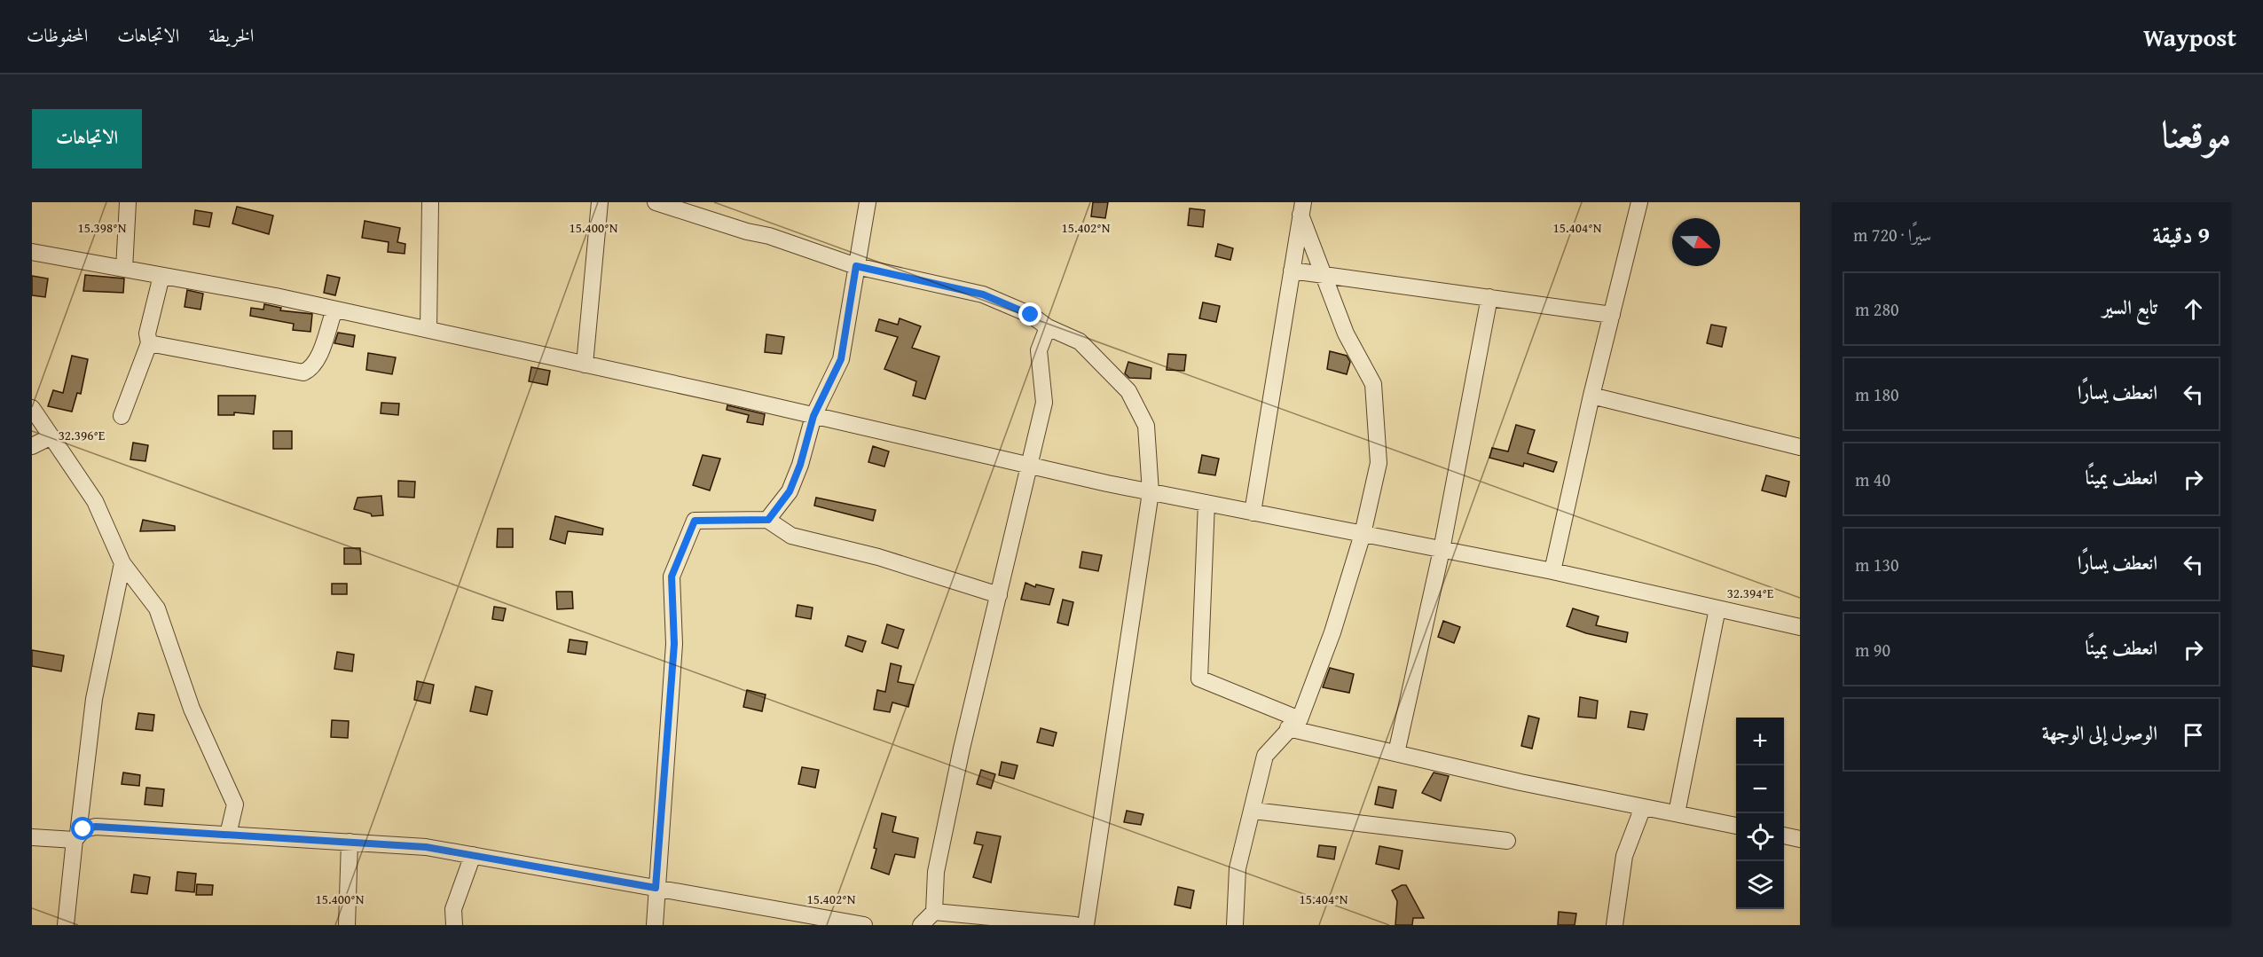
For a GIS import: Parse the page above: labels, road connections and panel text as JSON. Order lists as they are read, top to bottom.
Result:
{
  "north": "right",
  "page": {
    "header": "Waypost",
    "nav": ["الخريطة", "الاتجاهات", "المحفوظات"],
    "title": "موقعنا",
    "buttons": "الاتجاهات",
    "heading": ["9 دقيقة", "سيرًا · 720 m"],
    "list": [
      ["تابع السير", "280 m"],
      ["انعطف يسارًا", "180 m"],
      ["انعطف يمينًا", "40 m"],
      ["انعطف يسارًا", "130 m"],
      ["انعطف يمينًا", "90 m"],
      "الوصول إلى الوجهة"
    ],
    "map_buttons": ["+", "−"]
  },
  "coordinates": [
    "15.398°N",
    "15.400°N",
    "15.402°N",
    "15.404°N",
    "32.396°E",
    "32.394°E"
  ]
}
